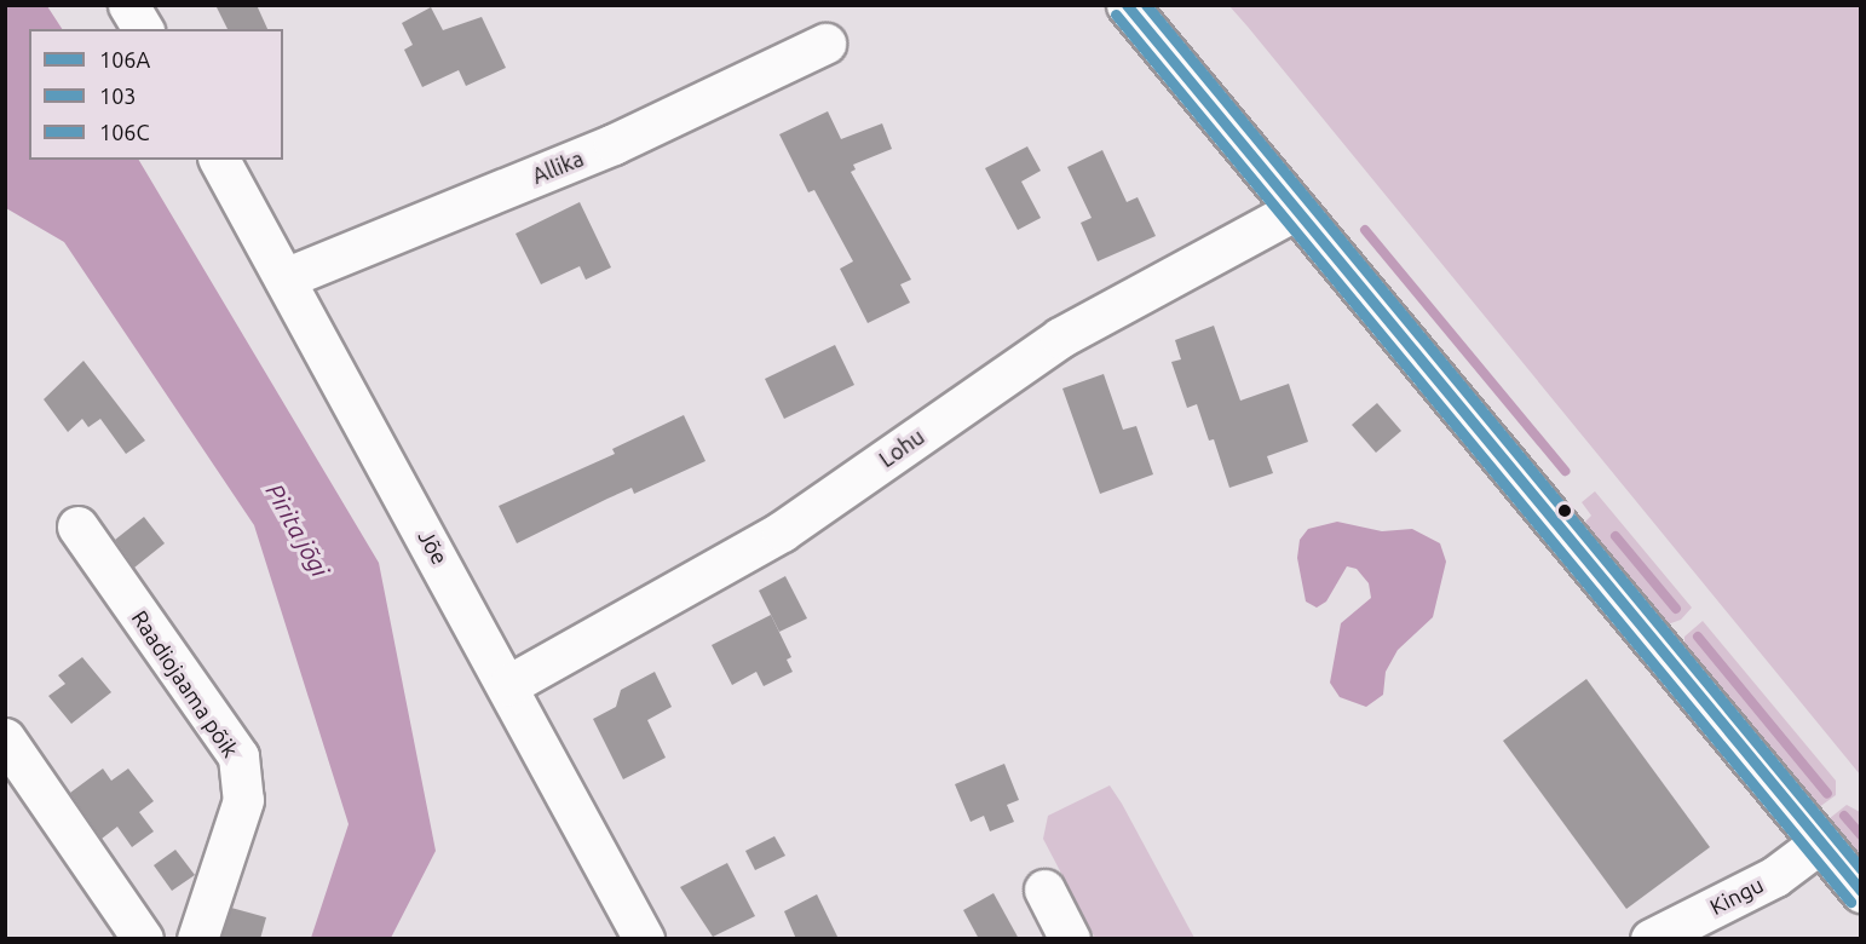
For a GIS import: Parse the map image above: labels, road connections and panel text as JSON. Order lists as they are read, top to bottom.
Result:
{
  "streets": {
    "street": [
      "Allika",
      "Lohu",
      "Jõe",
      "Raadiojaama põik",
      "Kingu"
    ]
  },
  "crossings": [
    ["Allika", "Jõe"],
    ["Lohu", "Jõe"]
  ],
  "water": ["Pirita jõgi"],
  "lines": ["transit line 106A", "transit line 106C", "transit line 103"],
  "legend": ["106A", "103", "106C"]
}
